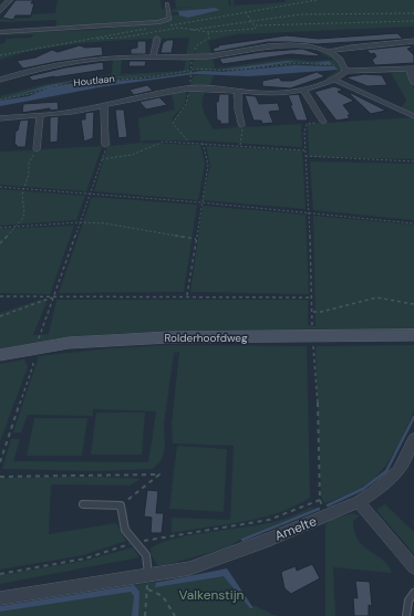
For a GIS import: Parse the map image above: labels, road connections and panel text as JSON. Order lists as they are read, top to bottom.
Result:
{
  "streets": {
    "main road": ["Rolderhoofdweg"],
    "street": ["Houtlaan", "Amelte"]
  },
  "parks": ["Valkenstijn"]
}
